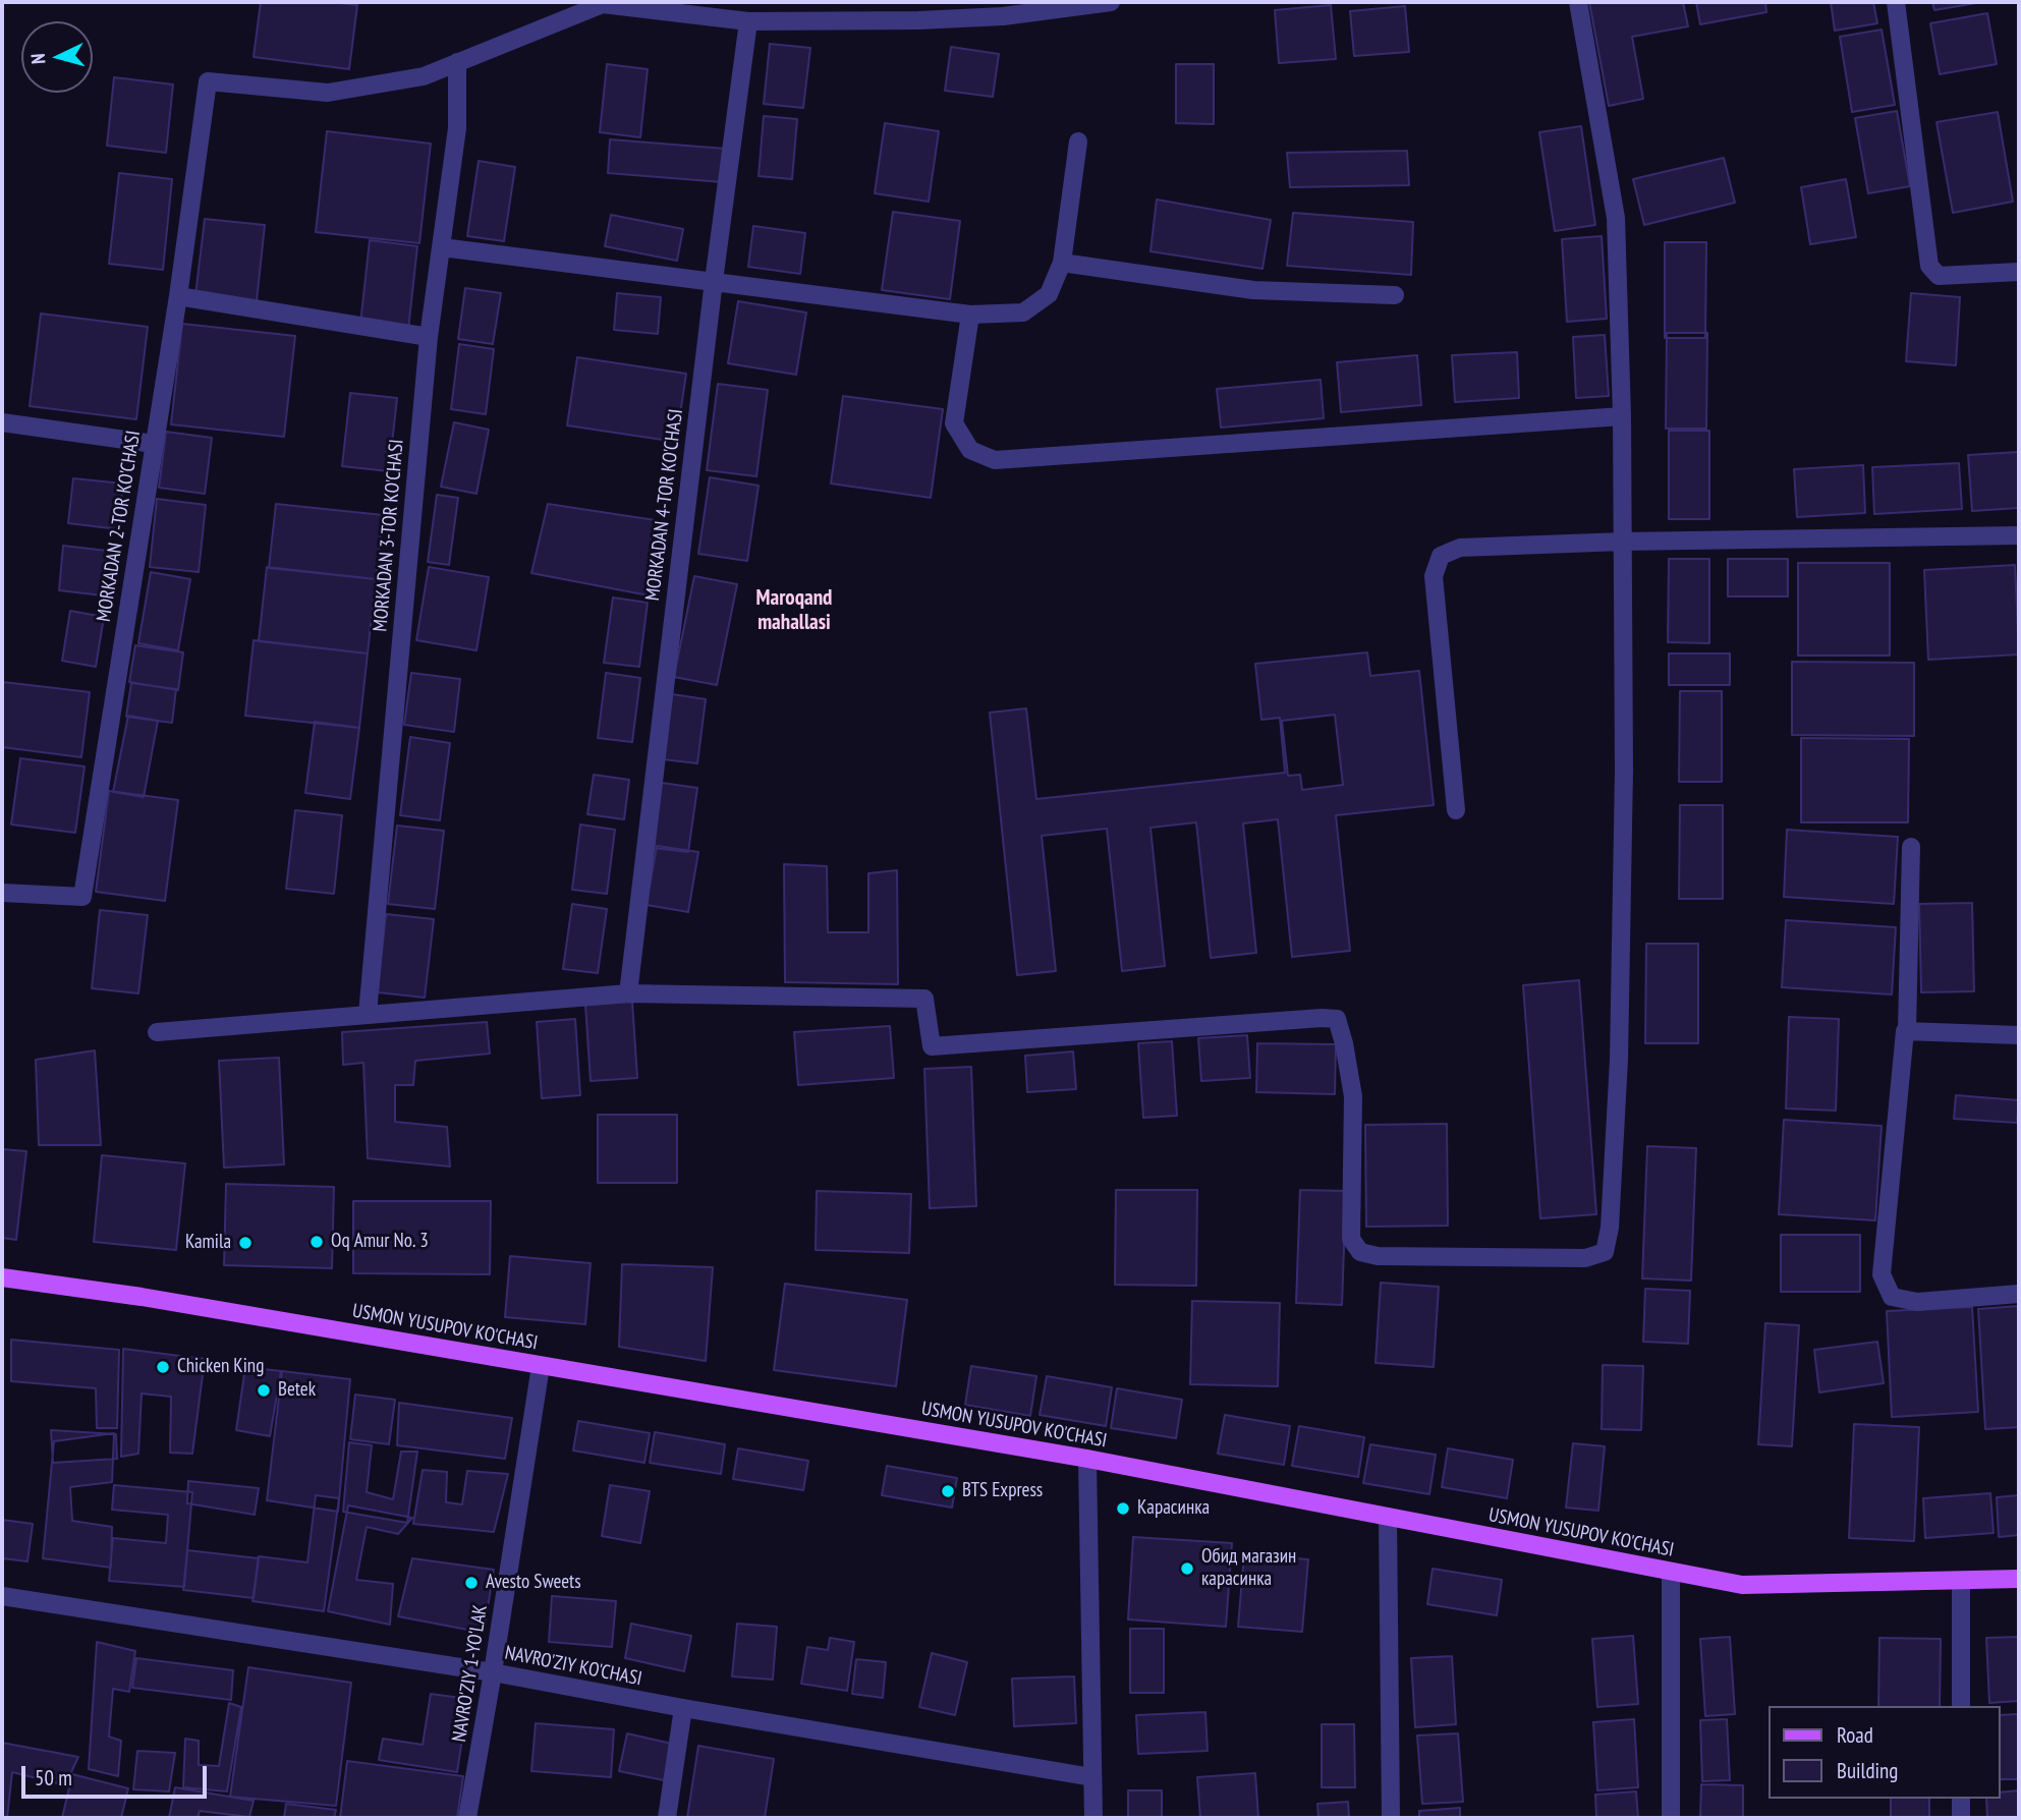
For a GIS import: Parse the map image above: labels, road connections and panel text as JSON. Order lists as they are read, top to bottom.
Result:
{
  "streets": {
    "main road": ["USMON YUSUPOV KO'CHASI"],
    "street": [
      "MORKADAN 4-TOR KO'CHASI",
      "MORKADAN 2-TOR KO'CHASI",
      "MORKADAN 3-TOR KO'CHASI",
      "NAVRO'ZIY KO'CHASI",
      "NAVRO'ZIY 1-YO'LAK"
    ]
  },
  "crossings": [
    ["MORKADAN 2-TOR KO'CHASI", "MORKADAN 3-TOR KO'CHASI"],
    ["USMON YUSUPOV KO'CHASI", "NAVRO'ZIY 1-YO'LAK"],
    ["NAVRO'ZIY KO'CHASI", "NAVRO'ZIY 1-YO'LAK"]
  ],
  "districts": ["Maroqand mahallasi"],
  "places": [
    "Oq Amur No. 3",
    "Kamila",
    "Chicken King",
    "Betek",
    "BTS Express",
    "Карасинка",
    "Обид магазин карасинка",
    "Avesto Sweets"
  ],
  "legend": ["Road", "Building"],
  "scale_bar": "50 m",
  "north": "left"
}
